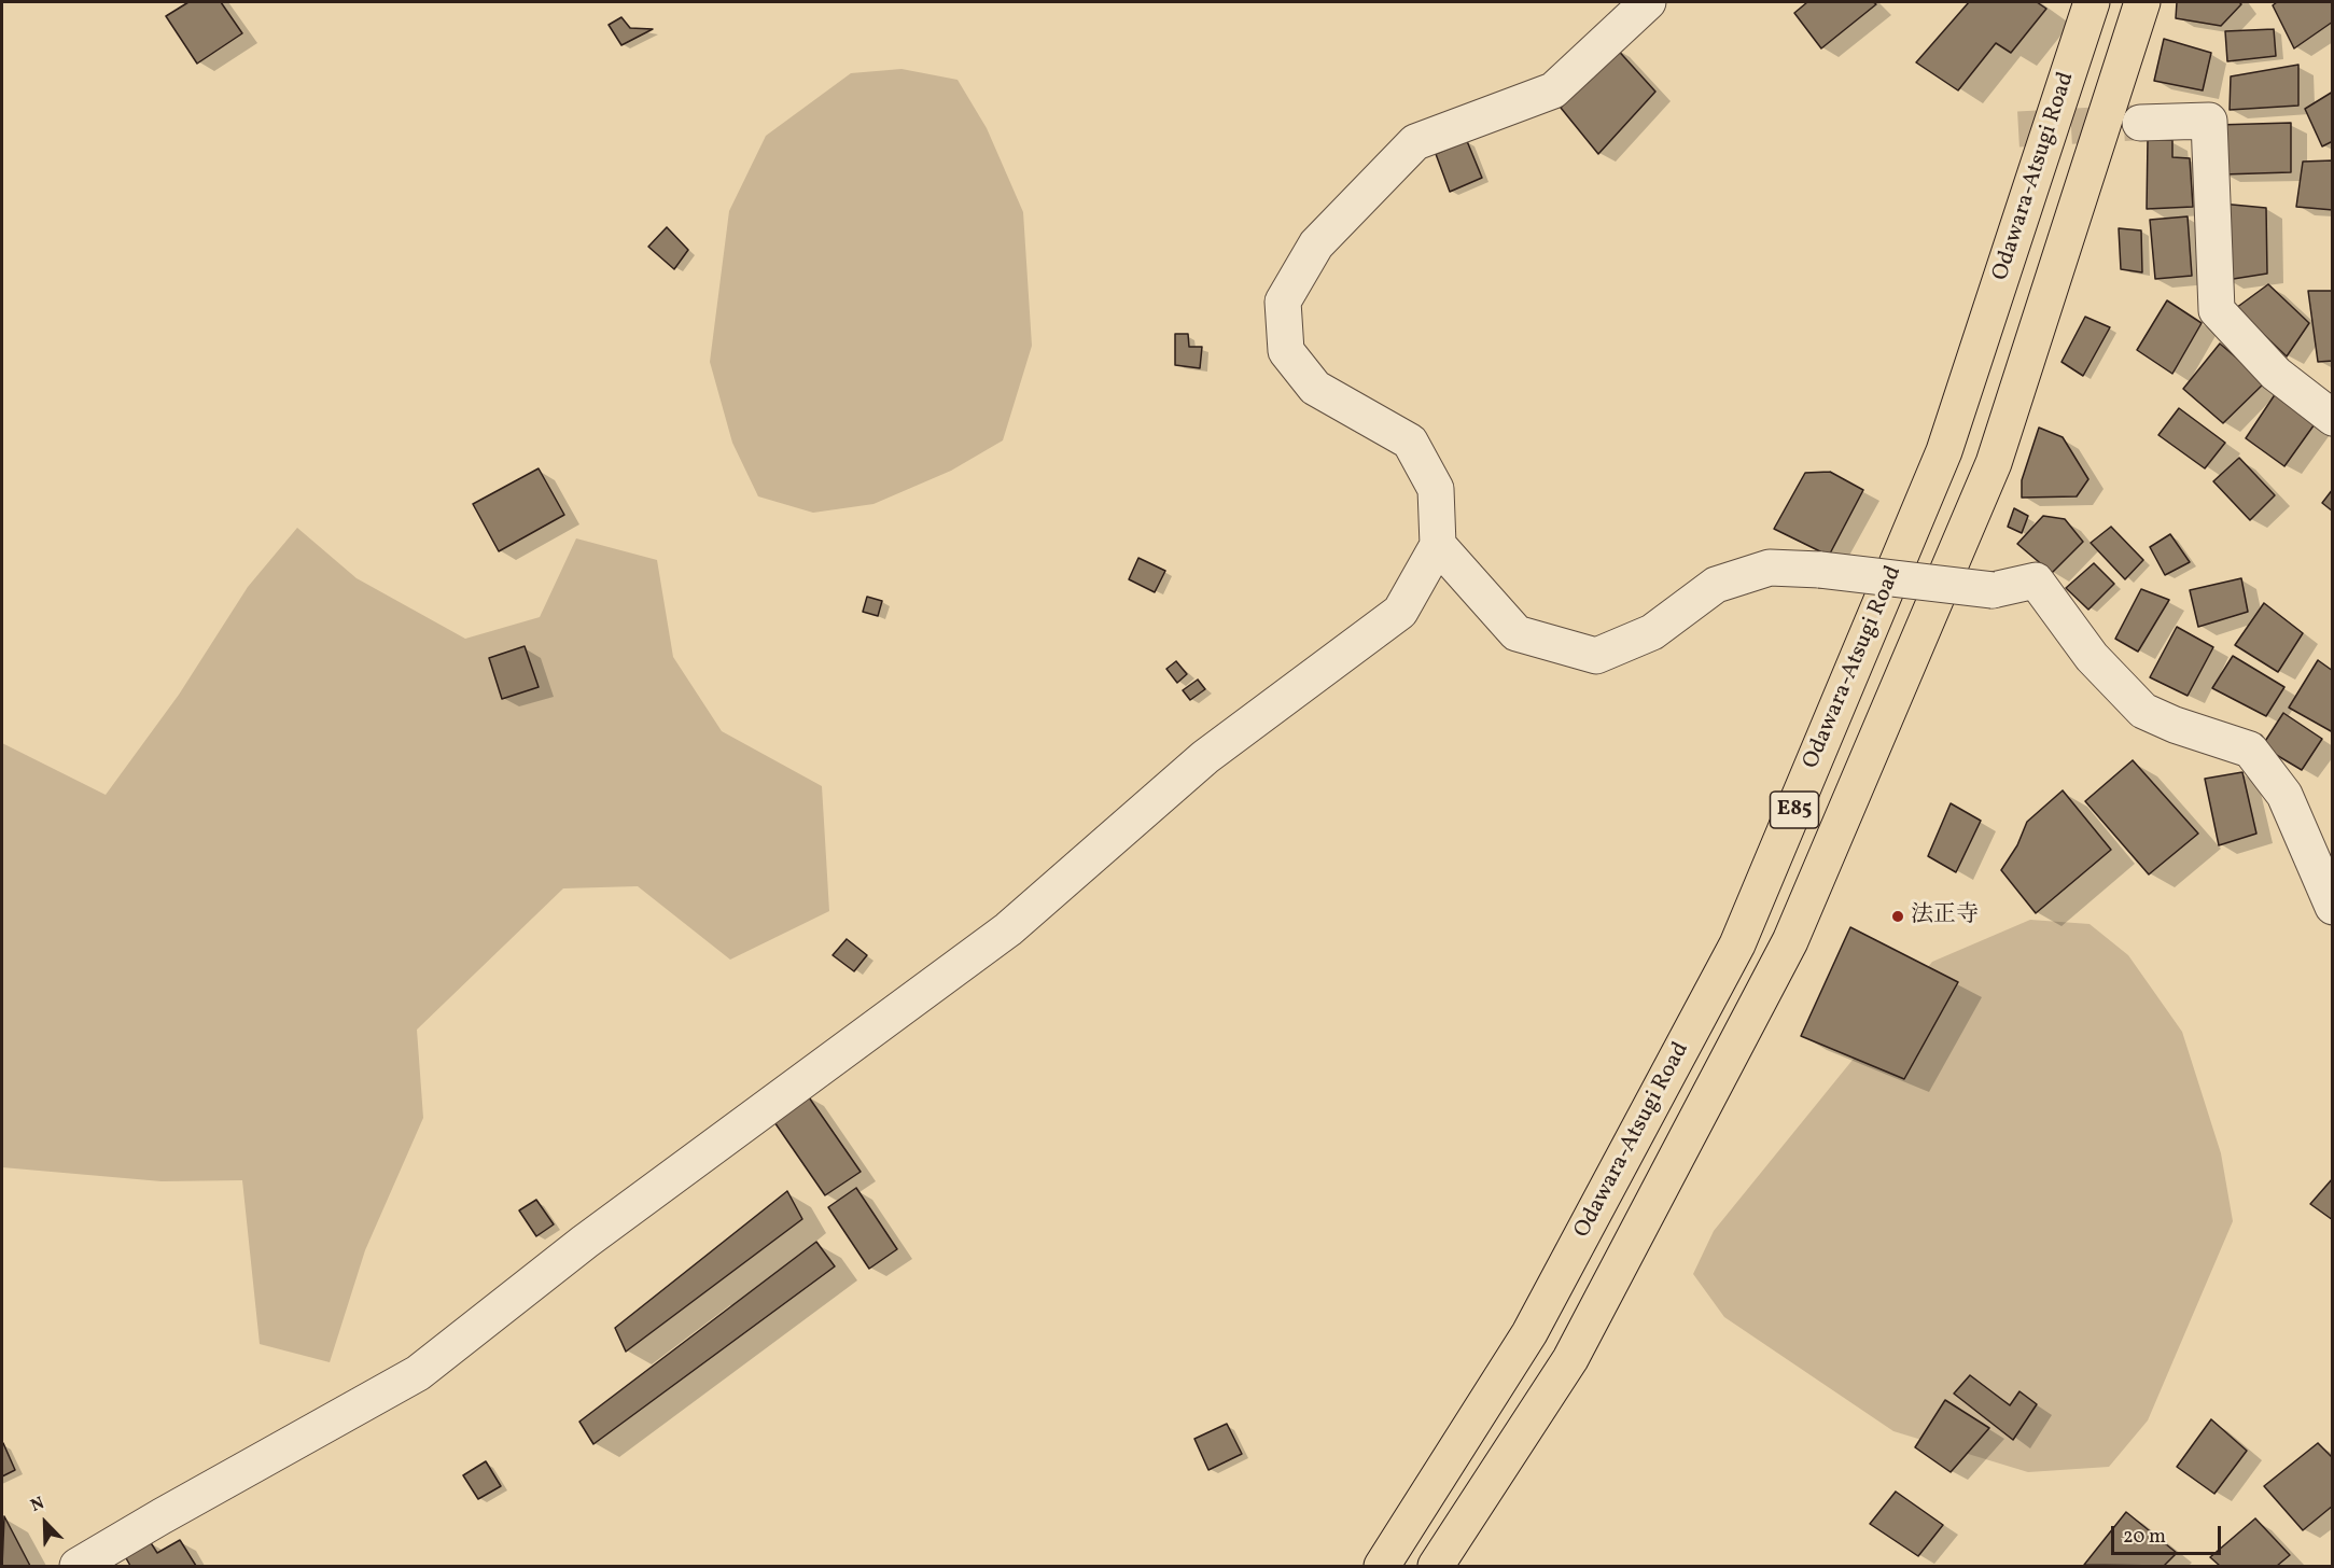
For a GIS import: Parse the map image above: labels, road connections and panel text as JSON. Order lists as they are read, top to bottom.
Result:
{
  "streets": {
    "highway": ["Odawara-Atsugi Road", "E85"]
  },
  "places": ["法正寺"],
  "scale_bar": "20 m",
  "north": "top left"
}
